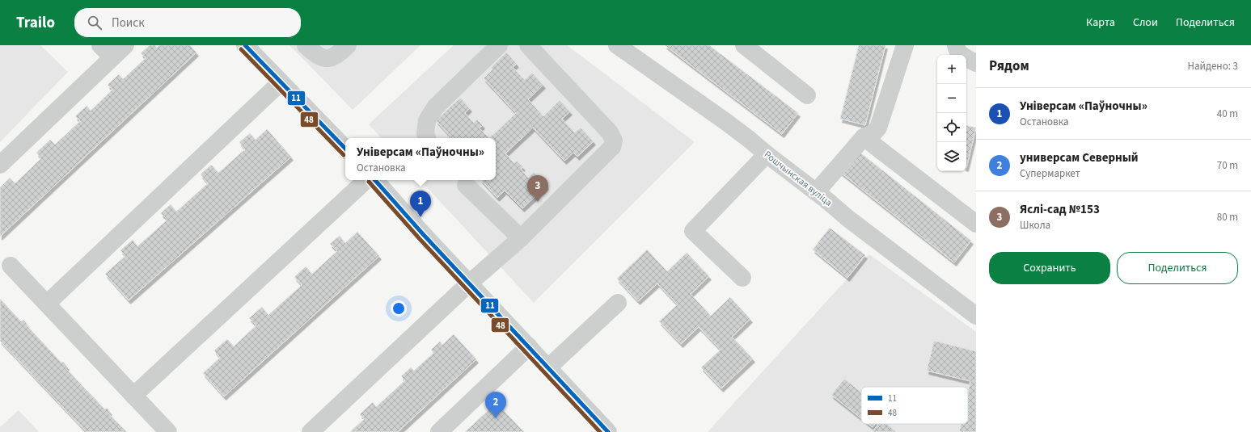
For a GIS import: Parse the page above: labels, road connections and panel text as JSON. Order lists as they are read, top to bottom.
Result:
{
  "streets": {
    "street": ["Рошчынская вуліца"]
  },
  "lines": ["transit line 11", "transit line 48"],
  "legend": ["11", "48"],
  "page": {
    "header": "Trailo",
    "search": "Поиск",
    "nav": ["Карта", "Слои", "Поделиться"],
    "heading": ["Рядом", "Найдено: 3"],
    "map_buttons": ["+", "−"],
    "list": [
      {
        "mark": "1",
        "name": "Універсам «Паўночны»",
        "note": "Остановка",
        "value": "40 m"
      },
      {
        "mark": "2",
        "name": "универсам Северный",
        "note": "Супермаркет",
        "value": "70 m"
      },
      {
        "mark": "3",
        "name": "Яслі-сад №153",
        "note": "Школа",
        "value": "80 m"
      }
    ],
    "popup": ["Універсам «Паўночны»", "Остановка"],
    "pins": ["3", "1", "2"],
    "buttons": ["Сохранить", "Поделиться"]
  }
}
